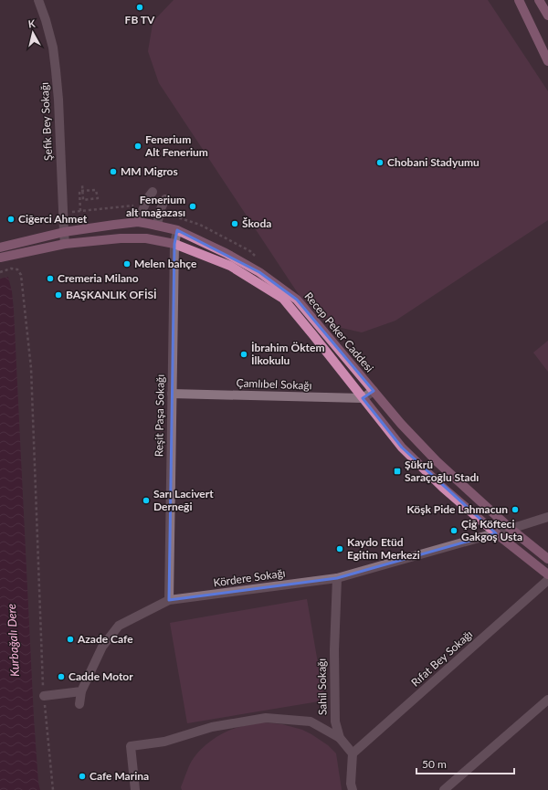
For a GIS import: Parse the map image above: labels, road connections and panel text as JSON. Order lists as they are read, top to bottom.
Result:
{
  "streets": {
    "main road": ["Recep Peker Caddesi"],
    "street": [
      "Şefik Bey Sokağı",
      "Çamlıbel Sokağı",
      "Reşit Paşa Sokağı",
      "Kördere Sokağı",
      "Rıfat Bey Sokağı",
      "Sahil Sokağı"
    ]
  },
  "crossings": [
    ["Şefik Bey Sokağı", "Recep Peker Caddesi"],
    ["Recep Peker Caddesi", "Çamlıbel Sokağı"],
    ["Recep Peker Caddesi", "Reşit Paşa Sokağı"],
    ["Recep Peker Caddesi", "Kördere Sokağı"],
    ["Çamlıbel Sokağı", "Reşit Paşa Sokağı"],
    ["Reşit Paşa Sokağı", "Kördere Sokağı"],
    ["Kördere Sokağı", "Sahil Sokağı"],
    ["Rıfat Bey Sokağı", "Sahil Sokağı"]
  ],
  "water": ["Kurbağalı Dere"],
  "places": {
    "other": [
      "FB TV",
      "Fenerium Alt Fenerium",
      "Chobani Stadyumu",
      "MM Migros",
      "Fenerium alt mağazası",
      "Ciğerci Ahmet",
      "Škoda",
      "Melen bahçe",
      "Cremeria Milano",
      "BAŞKANLIK OFİSİ",
      "İbrahim Öktem İlkokulu",
      "Sarı Lacivert Derneği",
      "Köşk Pide Lahmacun",
      "Çiğ Köfteci Gakgoş Usta",
      "Kaydo Etüd Egitim Merkezi",
      "Azade Cafe",
      "Cadde Motor",
      "Cafe Marina"
    ],
    "transit": ["Şükrü Saraçoğlu Stadı"]
  },
  "scale_bar": "50 m",
  "north": "top"
}
